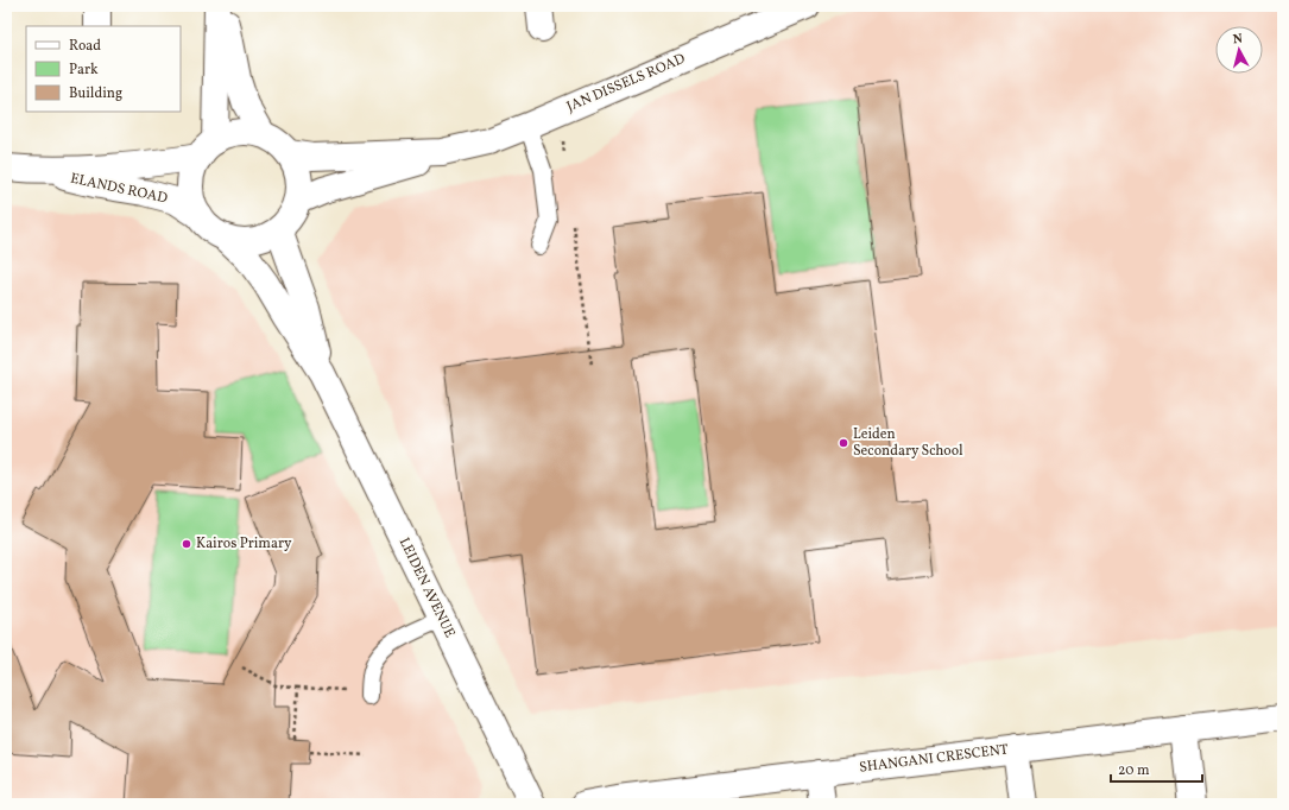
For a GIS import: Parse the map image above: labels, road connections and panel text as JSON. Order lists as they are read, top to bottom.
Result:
{
  "streets": {
    "street": [
      "JAN DISSELS ROAD",
      "ELANDS ROAD",
      "LEIDEN AVENUE",
      "SHANGANI CRESCENT"
    ]
  },
  "crossings": [
    ["JAN DISSELS ROAD", "ELANDS ROAD"],
    ["JAN DISSELS ROAD", "LEIDEN AVENUE"],
    ["ELANDS ROAD", "LEIDEN AVENUE"]
  ],
  "places": ["Leiden Secondary School", "Kairos Primary"],
  "legend": ["Road", "Park", "Building"],
  "scale_bar": "20 m",
  "north": "top"
}
